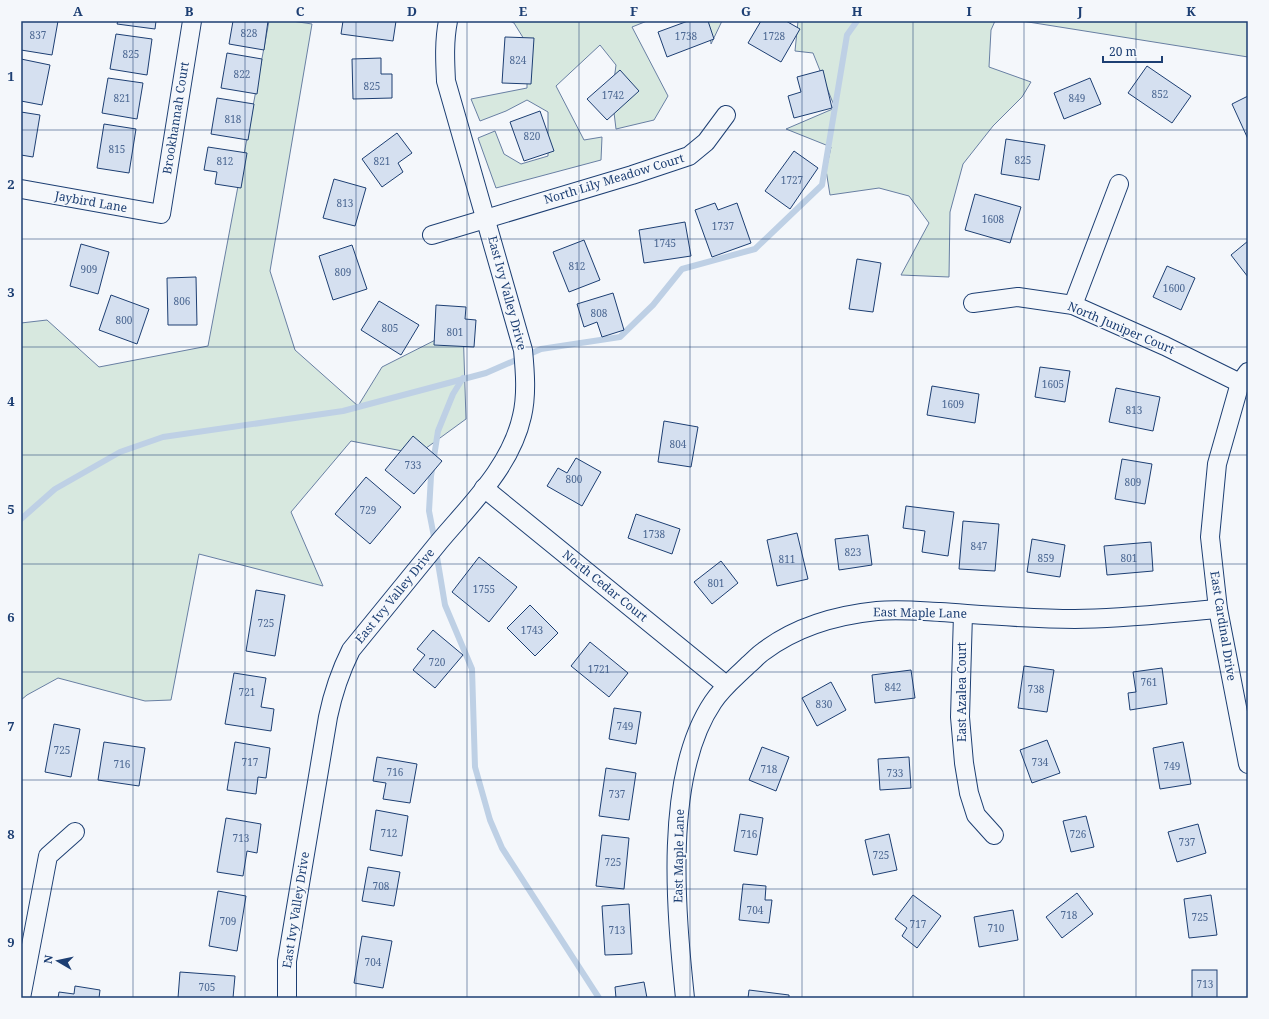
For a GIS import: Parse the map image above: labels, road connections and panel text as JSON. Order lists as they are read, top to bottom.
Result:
{
  "streets": {
    "street": [
      "Brookhannah Court",
      "North Lily Meadow Court",
      "Jaybird Lane",
      "East Ivy Valley Drive",
      "North Juniper Court",
      "North Cedar Court",
      "East Maple Lane",
      "East Cardinal Drive",
      "East Azalea Court"
    ]
  },
  "crossings": [
    ["Brookhannah Court", "Jaybird Lane"],
    ["North Lily Meadow Court", "East Ivy Valley Drive"],
    ["East Ivy Valley Drive", "North Cedar Court"],
    ["North Juniper Court", "East Cardinal Drive"],
    ["North Cedar Court", "East Maple Lane"],
    ["East Maple Lane", "East Cardinal Drive"],
    ["East Maple Lane", "East Azalea Court"]
  ],
  "house_numbers": [
    "828",
    "837",
    "1738",
    "1728",
    "825",
    "824",
    "822",
    "825",
    "852",
    "1742",
    "821",
    "849",
    "818",
    "820",
    "815",
    "825",
    "812",
    "821",
    "1727",
    "813",
    "1608",
    "1737",
    "1745",
    "812",
    "909",
    "809",
    "1600",
    "806",
    "808",
    "800",
    "805",
    "801",
    "1605",
    "1609",
    "813",
    "804",
    "733",
    "800",
    "809",
    "729",
    "1738",
    "847",
    "823",
    "859",
    "801",
    "811",
    "801",
    "1755",
    "725",
    "1743",
    "720",
    "1721",
    "761",
    "842",
    "738",
    "721",
    "830",
    "749",
    "725",
    "717",
    "734",
    "716",
    "749",
    "718",
    "716",
    "733",
    "737",
    "712",
    "716",
    "726",
    "713",
    "737",
    "725",
    "725",
    "708",
    "704",
    "718",
    "725",
    "709",
    "717",
    "710",
    "713",
    "704",
    "713",
    "705"
  ],
  "scale_bar": "20 m",
  "north": "left",
  "grid": {
    "columns": [
      "A",
      "B",
      "C",
      "D",
      "E",
      "F",
      "G",
      "H",
      "I",
      "J",
      "K"
    ],
    "rows": [
      "1",
      "2",
      "3",
      "4",
      "5",
      "6",
      "7",
      "8",
      "9"
    ]
  }
}
